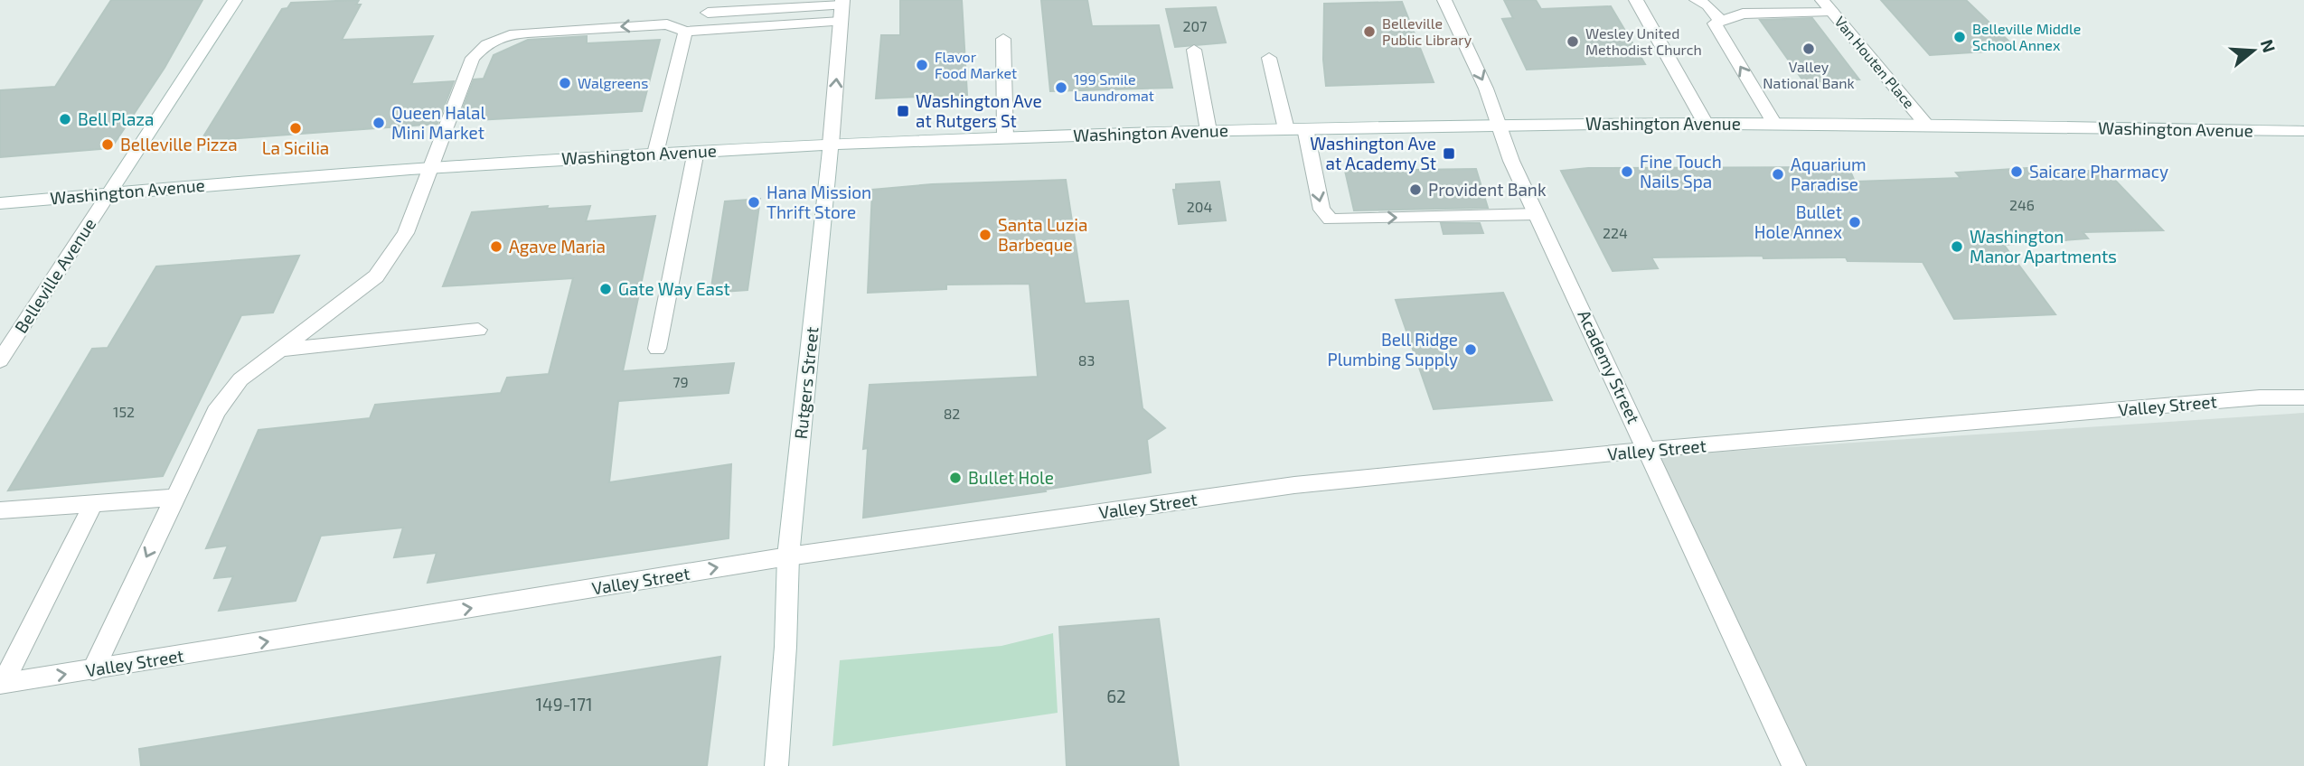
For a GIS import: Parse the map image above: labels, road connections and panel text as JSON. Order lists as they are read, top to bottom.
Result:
{
  "streets": {
    "street": [
      "Van Houten Place",
      "Washington Avenue",
      "Belleville Avenue",
      "Academy Street",
      "Rutgers Street",
      "Valley Street"
    ]
  },
  "crossings": [
    ["Van Houten Place", "Washington Avenue"],
    ["Washington Avenue", "Belleville Avenue"],
    ["Washington Avenue", "Academy Street"],
    ["Washington Avenue", "Rutgers Street"],
    ["Academy Street", "Valley Street"],
    ["Rutgers Street", "Valley Street"]
  ],
  "places": {
    "other": [
      "Belleville Public Library",
      "Belleville Middle School Annex",
      "Wesley United Methodist Church",
      "Valley National Bank",
      "Flavor Food Market",
      "Walgreens",
      "199 Smile Laundromat",
      "Bell Plaza",
      "Queen Halal Mini Market",
      "La Sicilia",
      "Belleville Pizza",
      "Fine Touch Nails Spa",
      "Saicare Pharmacy",
      "Aquarium Paradise",
      "Provident Bank",
      "Hana Mission Thrift Store",
      "Bullet Hole Annex",
      "Santa Luzia Barbeque",
      "Agave Maria",
      "Washington Manor Apartments",
      "Gate Way East",
      "Bell Ridge Plumbing Supply",
      "Bullet Hole"
    ],
    "transit": ["Washington Ave at Rutgers St", "Washington Ave at Academy St"]
  },
  "house_numbers": [
    "207",
    "246",
    "204",
    "224",
    "83",
    "79",
    "152",
    "82",
    "62",
    "149-171"
  ],
  "north": "right"
}
